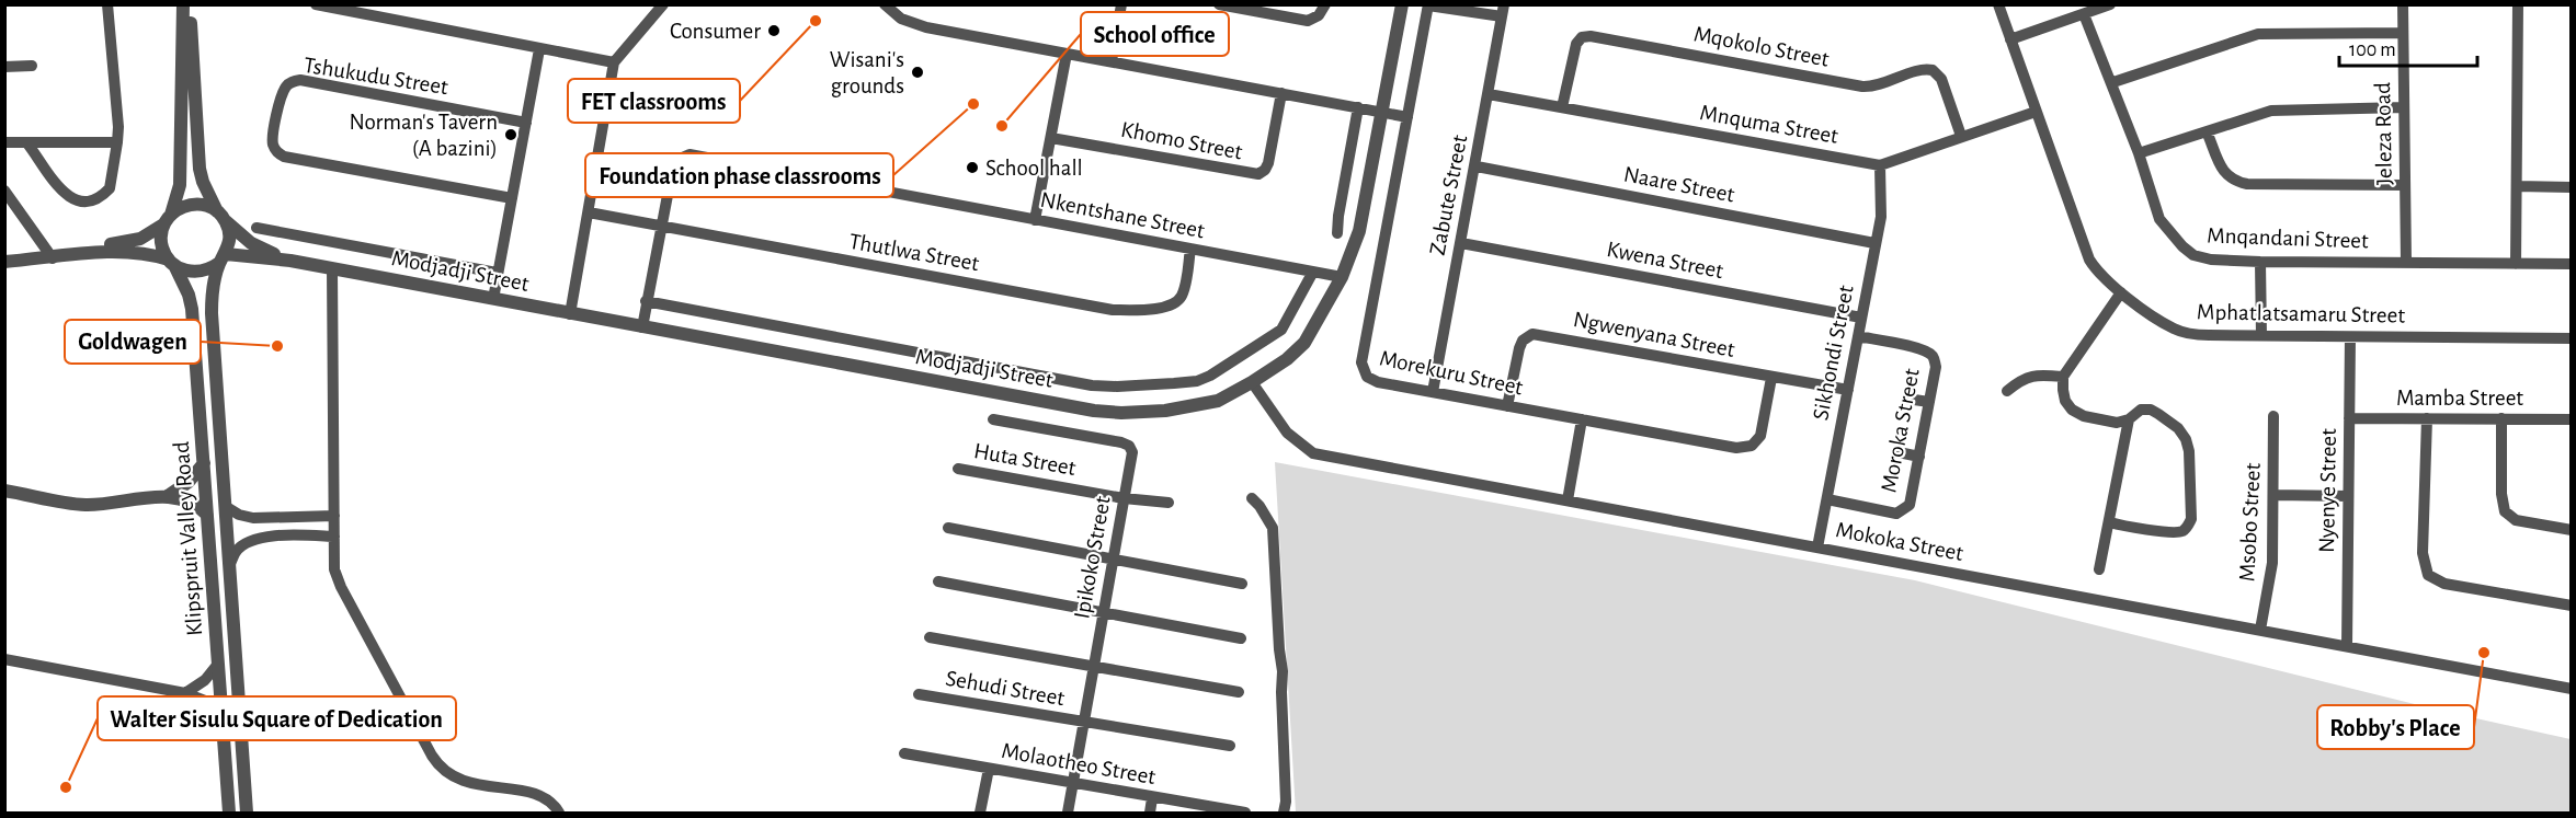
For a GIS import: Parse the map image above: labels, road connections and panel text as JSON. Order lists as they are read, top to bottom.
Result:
{
  "streets": {
    "street": [
      "Mqokolo Street",
      "Tshukudu Street",
      "Mnquma Street",
      "Jeleza Road",
      "Khomo Street",
      "Naare Street",
      "Zabute Street",
      "Nkentshane Street",
      "Mnqandani Street",
      "Thutlwa Street",
      "Kwena Street",
      "Modjadji Street",
      "Mphatlatsamaru Street",
      "Ngwenyana Street",
      "Sikhondi Street",
      "Morekuru Street",
      "Mamba Street",
      "Moroka Street",
      "Huta Street",
      "Nyenye Street",
      "Msobo Street",
      "Klipspruit Valley Road",
      "Mokoka Street",
      "Ipikoko Street",
      "Sehudi Street",
      "Molaotheo Street"
    ]
  },
  "crossings": [
    ["Mqokolo Street", "Mnquma Street"],
    ["Mnquma Street", "Zabute Street"],
    ["Mnquma Street", "Sikhondi Street"],
    ["Jeleza Road", "Mnqandani Street"],
    ["Naare Street", "Zabute Street"],
    ["Naare Street", "Sikhondi Street"],
    ["Zabute Street", "Kwena Street"],
    ["Zabute Street", "Morekuru Street"],
    ["Nkentshane Street", "Thutlwa Street"],
    ["Nkentshane Street", "Modjadji Street"],
    ["Kwena Street", "Sikhondi Street"],
    ["Modjadji Street", "Klipspruit Valley Road"],
    ["Modjadji Street", "Mokoka Street"],
    ["Mphatlatsamaru Street", "Nyenye Street"],
    ["Ngwenyana Street", "Sikhondi Street"],
    ["Ngwenyana Street", "Morekuru Street"],
    ["Sikhondi Street", "Moroka Street"],
    ["Sikhondi Street", "Mokoka Street"],
    ["Mamba Street", "Nyenye Street"],
    ["Huta Street", "Ipikoko Street"],
    ["Nyenye Street", "Mokoka Street"],
    ["Msobo Street", "Mokoka Street"],
    ["Ipikoko Street", "Sehudi Street"],
    ["Ipikoko Street", "Molaotheo Street"]
  ],
  "places": [
    "FET classrooms",
    "Consumer",
    "Wisani's grounds",
    "Foundation phase classrooms",
    "School office",
    "Norman's Tavern (A bazini)",
    "School hall",
    "Goldwagen",
    "Robby's Place",
    "Walter Sisulu Square of Dedication"
  ],
  "scale_bar": "100 m"
}
